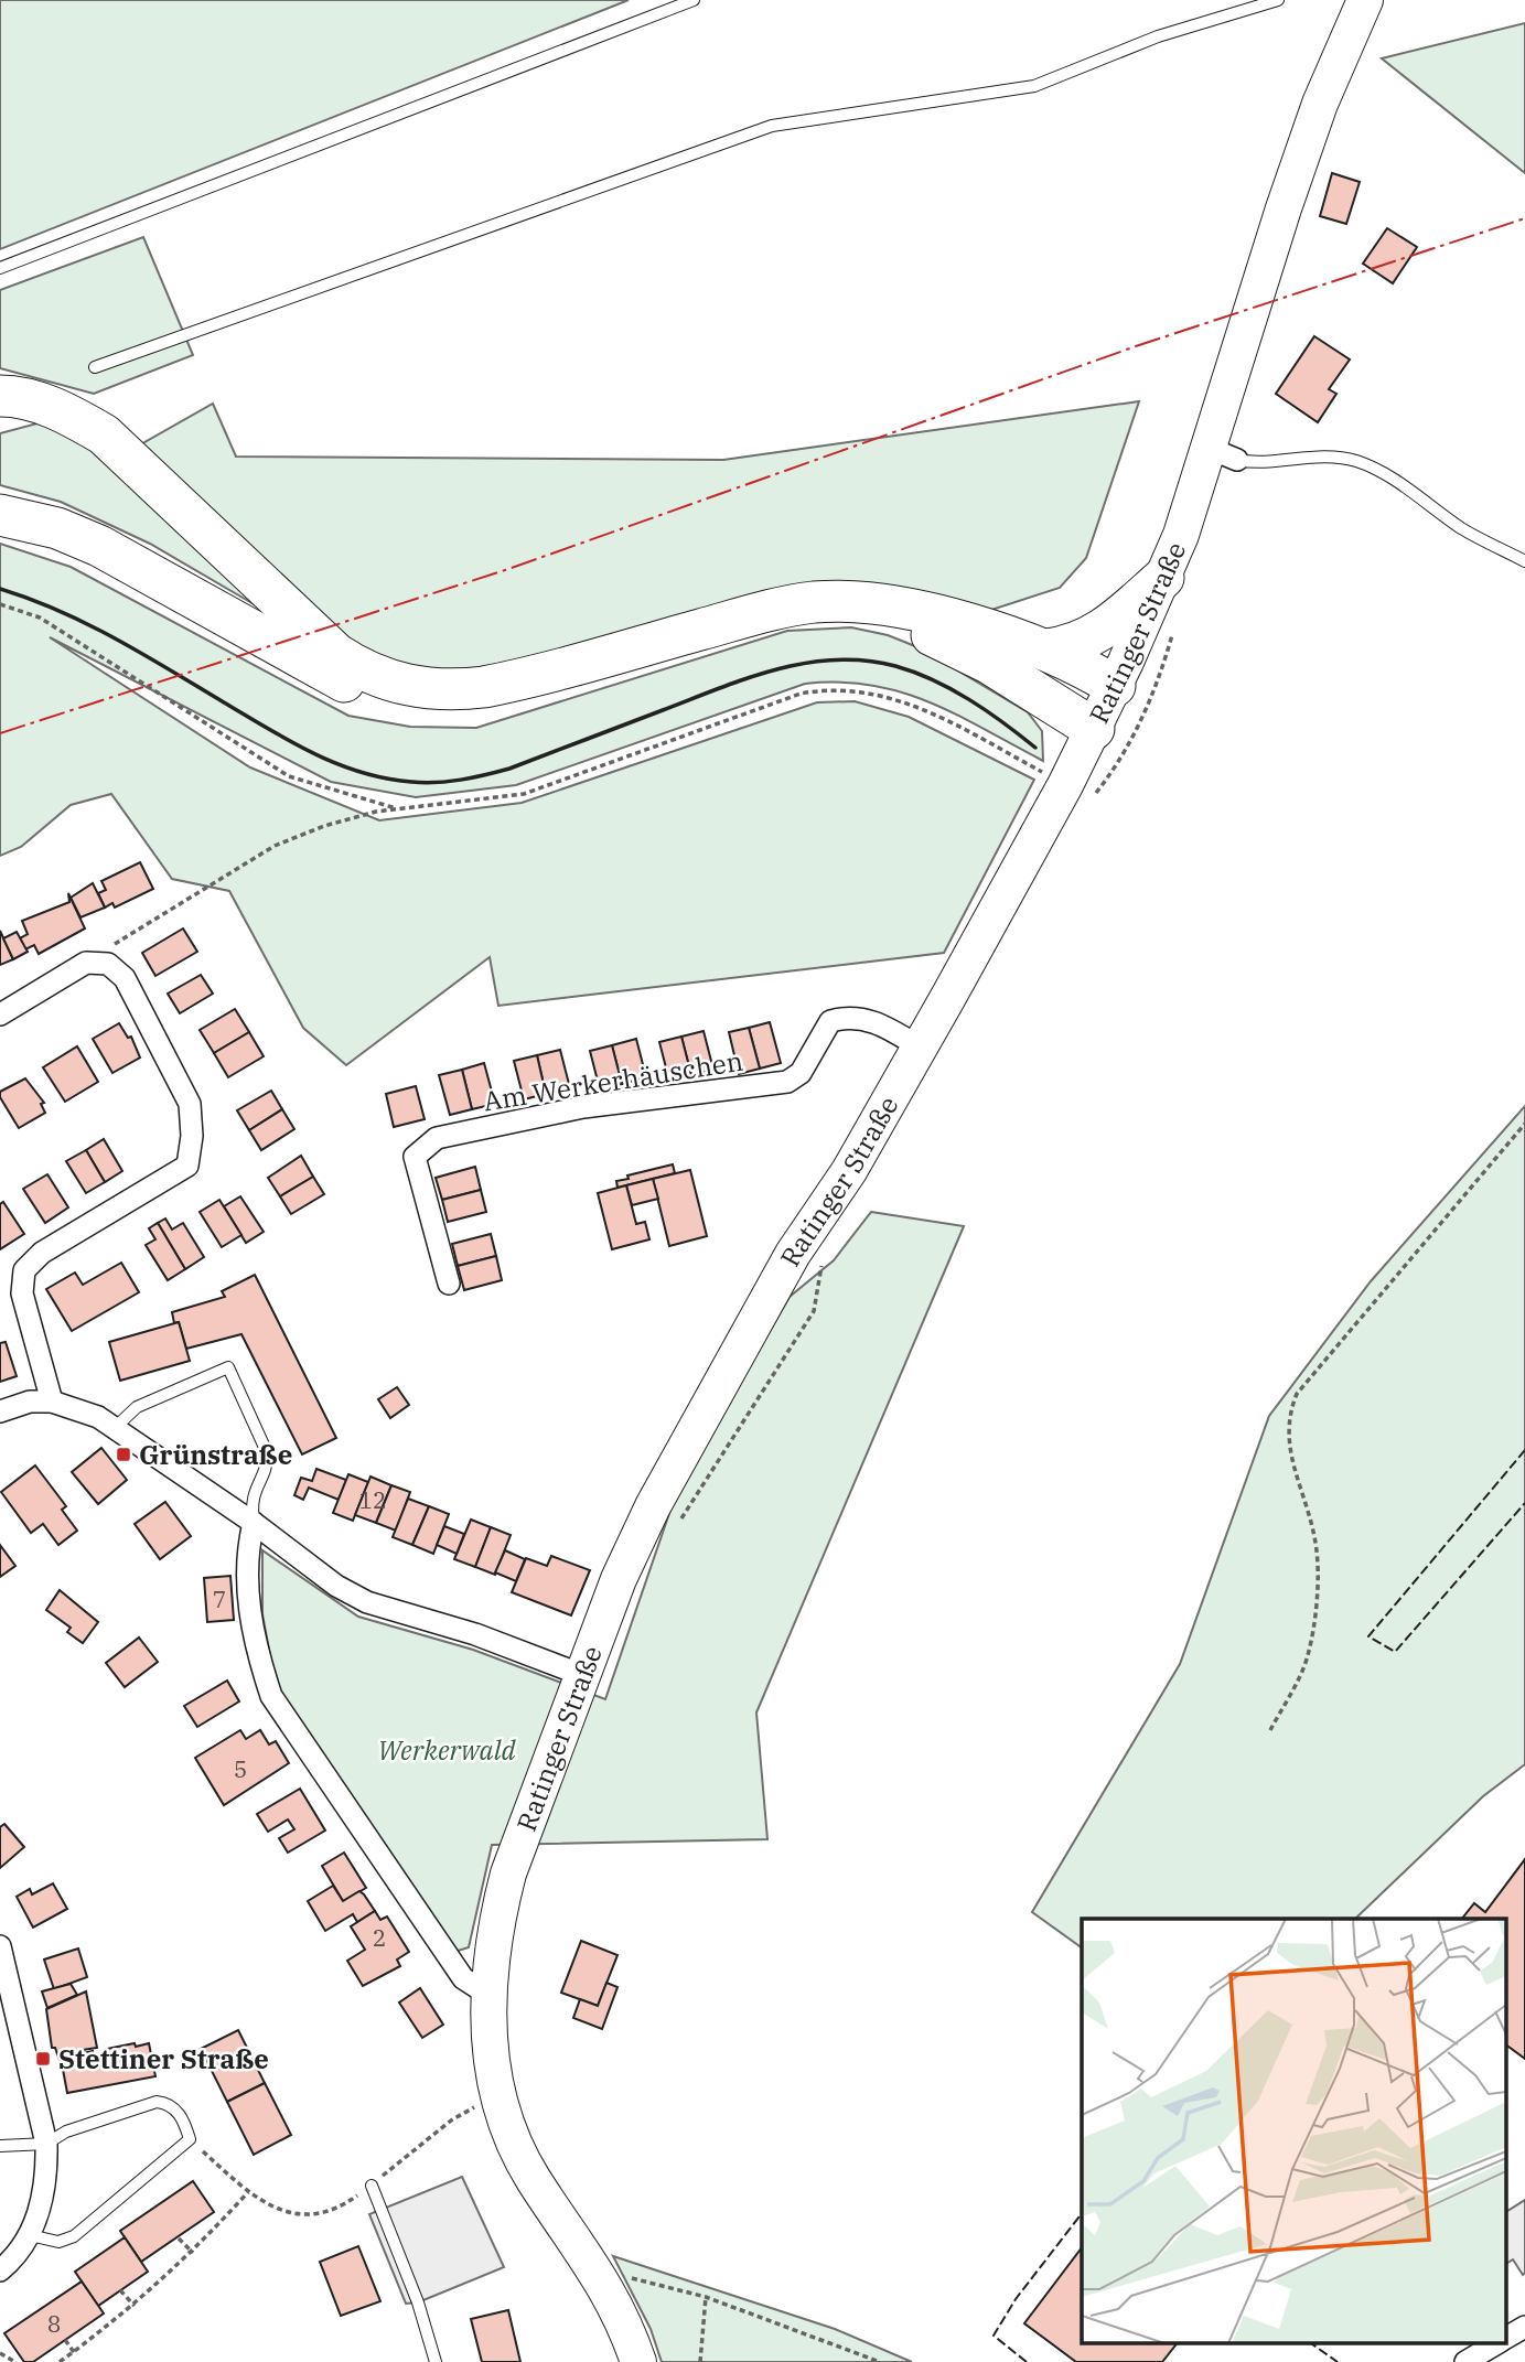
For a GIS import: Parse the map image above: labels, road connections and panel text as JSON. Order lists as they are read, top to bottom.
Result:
{
  "streets": {
    "main road": ["Ratinger Straße"],
    "street": ["Am Werkerhäuschen"]
  },
  "crossings": [
    ["Ratinger Straße", "Am Werkerhäuschen"]
  ],
  "parks": ["Werkerwald"],
  "places": {
    "transit": ["Grünstraße", "Stettiner Straße"]
  },
  "house_numbers": [
    "12",
    "7",
    "5",
    "2",
    "8"
  ]
}
